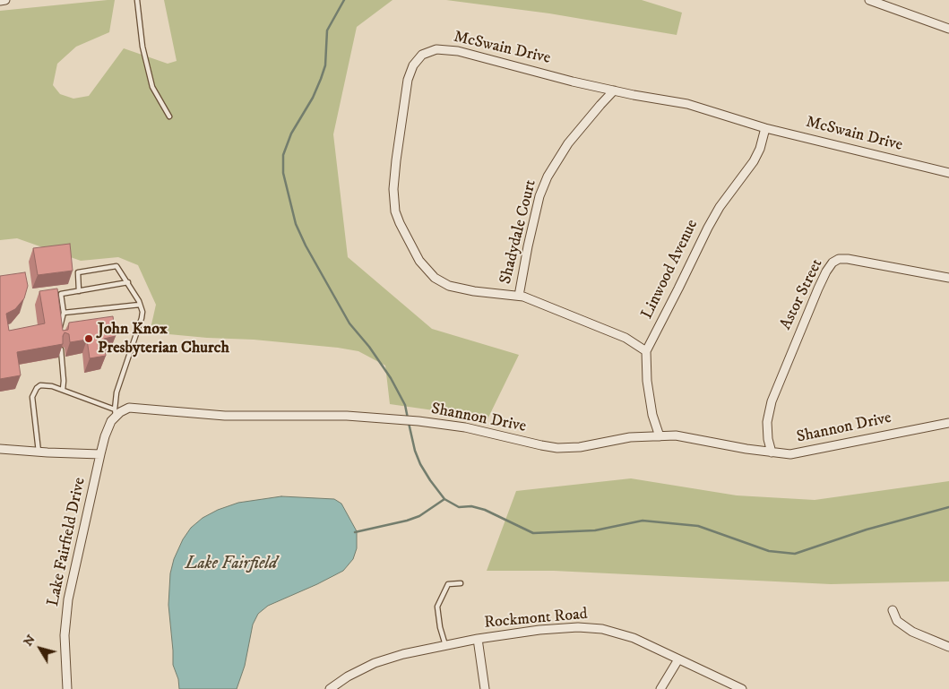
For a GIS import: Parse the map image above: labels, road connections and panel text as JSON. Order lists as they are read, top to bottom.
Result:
{
  "streets": {
    "street": [
      "McSwain Drive",
      "Shadydale Court",
      "Linwood Avenue",
      "Astor Street",
      "Shannon Drive",
      "Lake Fairfield Drive",
      "Rockmont Road"
    ]
  },
  "crossings": [
    ["McSwain Drive", "Shadydale Court"],
    ["McSwain Drive", "Linwood Avenue"],
    ["Linwood Avenue", "Shannon Drive"],
    ["Astor Street", "Shannon Drive"]
  ],
  "water": ["Lake Fairfield"],
  "places": ["John Knox Presbyterian Church"],
  "north": "top left"
}
